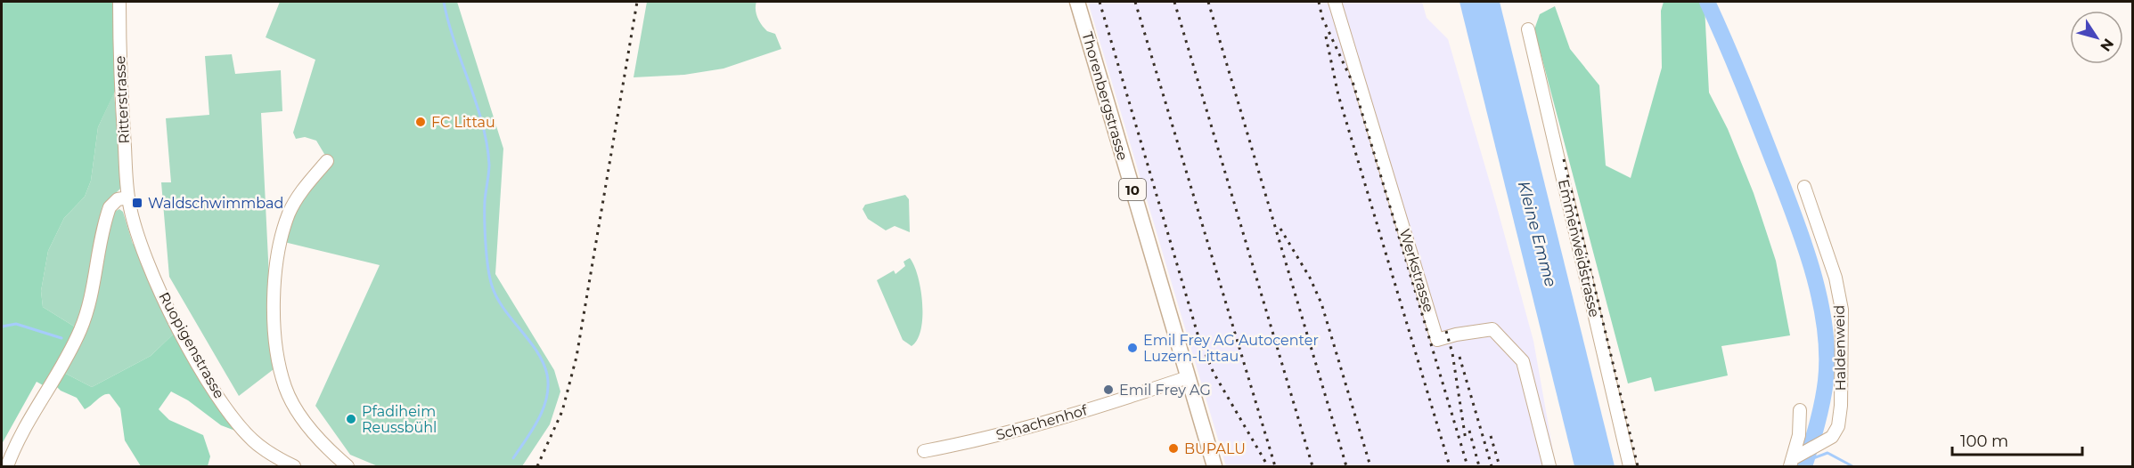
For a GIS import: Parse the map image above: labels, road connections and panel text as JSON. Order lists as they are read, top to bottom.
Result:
{
  "streets": {
    "main road": ["Thorenbergstrasse", "10"],
    "street": [
      "Ritterstrasse",
      "Emmenweidstrasse",
      "Werkstrasse",
      "Ruopigenstrasse",
      "Haldenweid",
      "Schachenhof"
    ]
  },
  "crossings": [
    ["Thorenbergstrasse", "Schachenhof"],
    ["Ritterstrasse", "Ruopigenstrasse"]
  ],
  "water": ["Kleine Emme"],
  "places": {
    "other": [
      "FC Littau",
      "Emil Frey AG Autocenter Luzern-Littau",
      "Emil Frey AG",
      "Pfadiheim Reussbühl",
      "BUPALU"
    ],
    "transit": ["Waldschwimmbad"]
  },
  "scale_bar": "100 m",
  "north": "bottom right"
}
